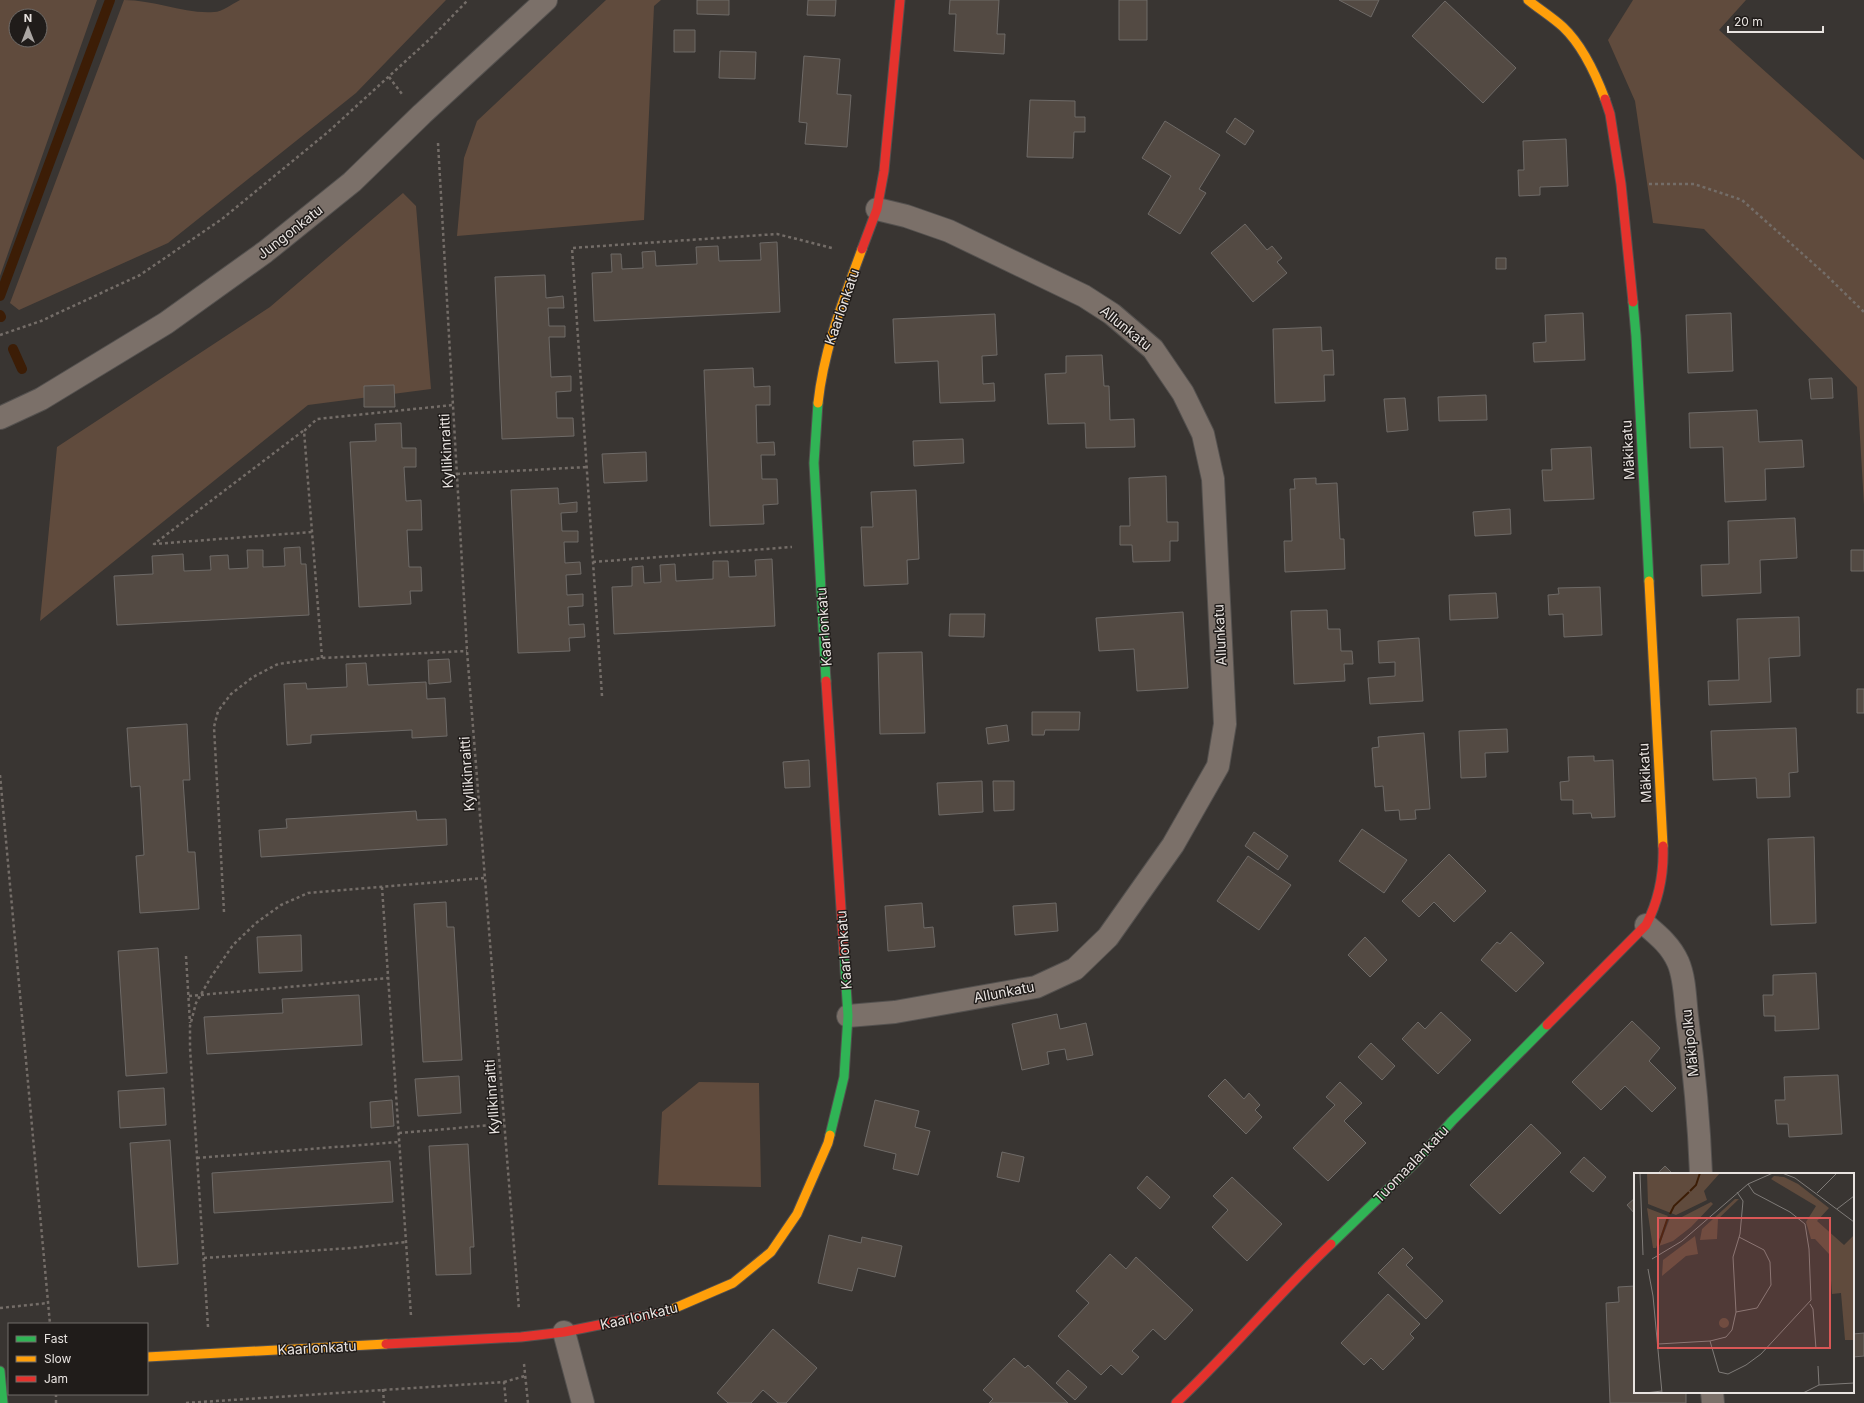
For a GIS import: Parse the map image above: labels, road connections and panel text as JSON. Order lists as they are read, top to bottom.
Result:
{
  "streets": {
    "street": [
      "Jungonkatu",
      "Kaarlonkatu",
      "Allunkatu",
      "Mäkikatu",
      "Mäkipolku",
      "Tuomaalankatu"
    ],
    "path": ["Kyllikinraitti"]
  },
  "crossings": [
    ["Kaarlonkatu", "Allunkatu"],
    ["Kaarlonkatu", "Kyllikinraitti"],
    ["Mäkikatu", "Mäkipolku"],
    ["Mäkikatu", "Tuomaalankatu"],
    ["Mäkipolku", "Tuomaalankatu"]
  ],
  "legend": ["Fast", "Slow", "Jam"],
  "scale_bar": "20 m",
  "north": "top"
}
